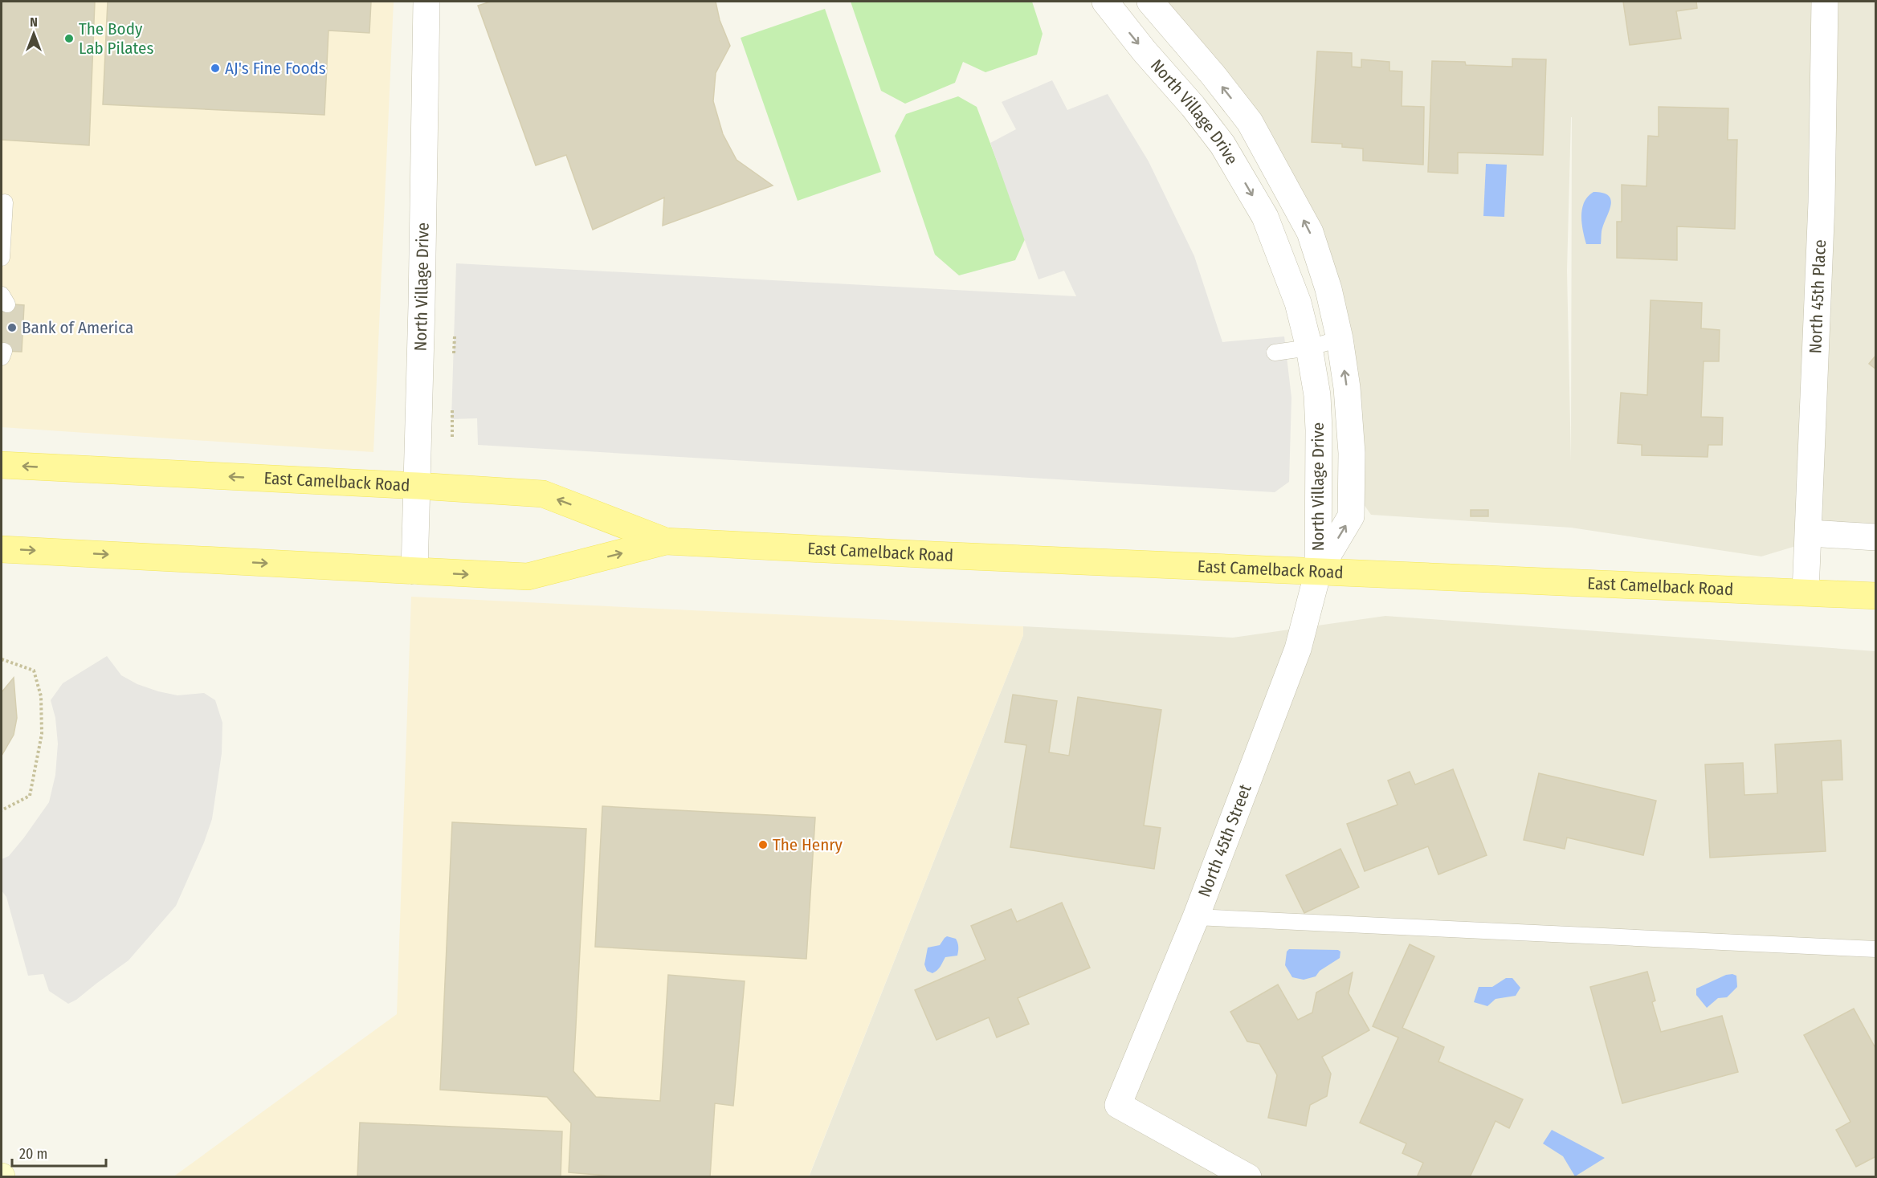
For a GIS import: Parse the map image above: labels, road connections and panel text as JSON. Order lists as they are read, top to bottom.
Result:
{
  "streets": {
    "main road": ["East Camelback Road"],
    "street": ["North Village Drive", "North 45th Place", "North 45th Street"]
  },
  "crossings": [
    ["North Village Drive", "East Camelback Road"],
    ["North Village Drive", "North 45th Street"],
    ["North 45th Place", "East Camelback Road"],
    ["East Camelback Road", "North 45th Street"]
  ],
  "places": [
    "The Body Lab Pilates",
    "AJ's Fine Foods",
    "Bank of America",
    "The Henry"
  ],
  "scale_bar": "20 m",
  "north": "top"
}
